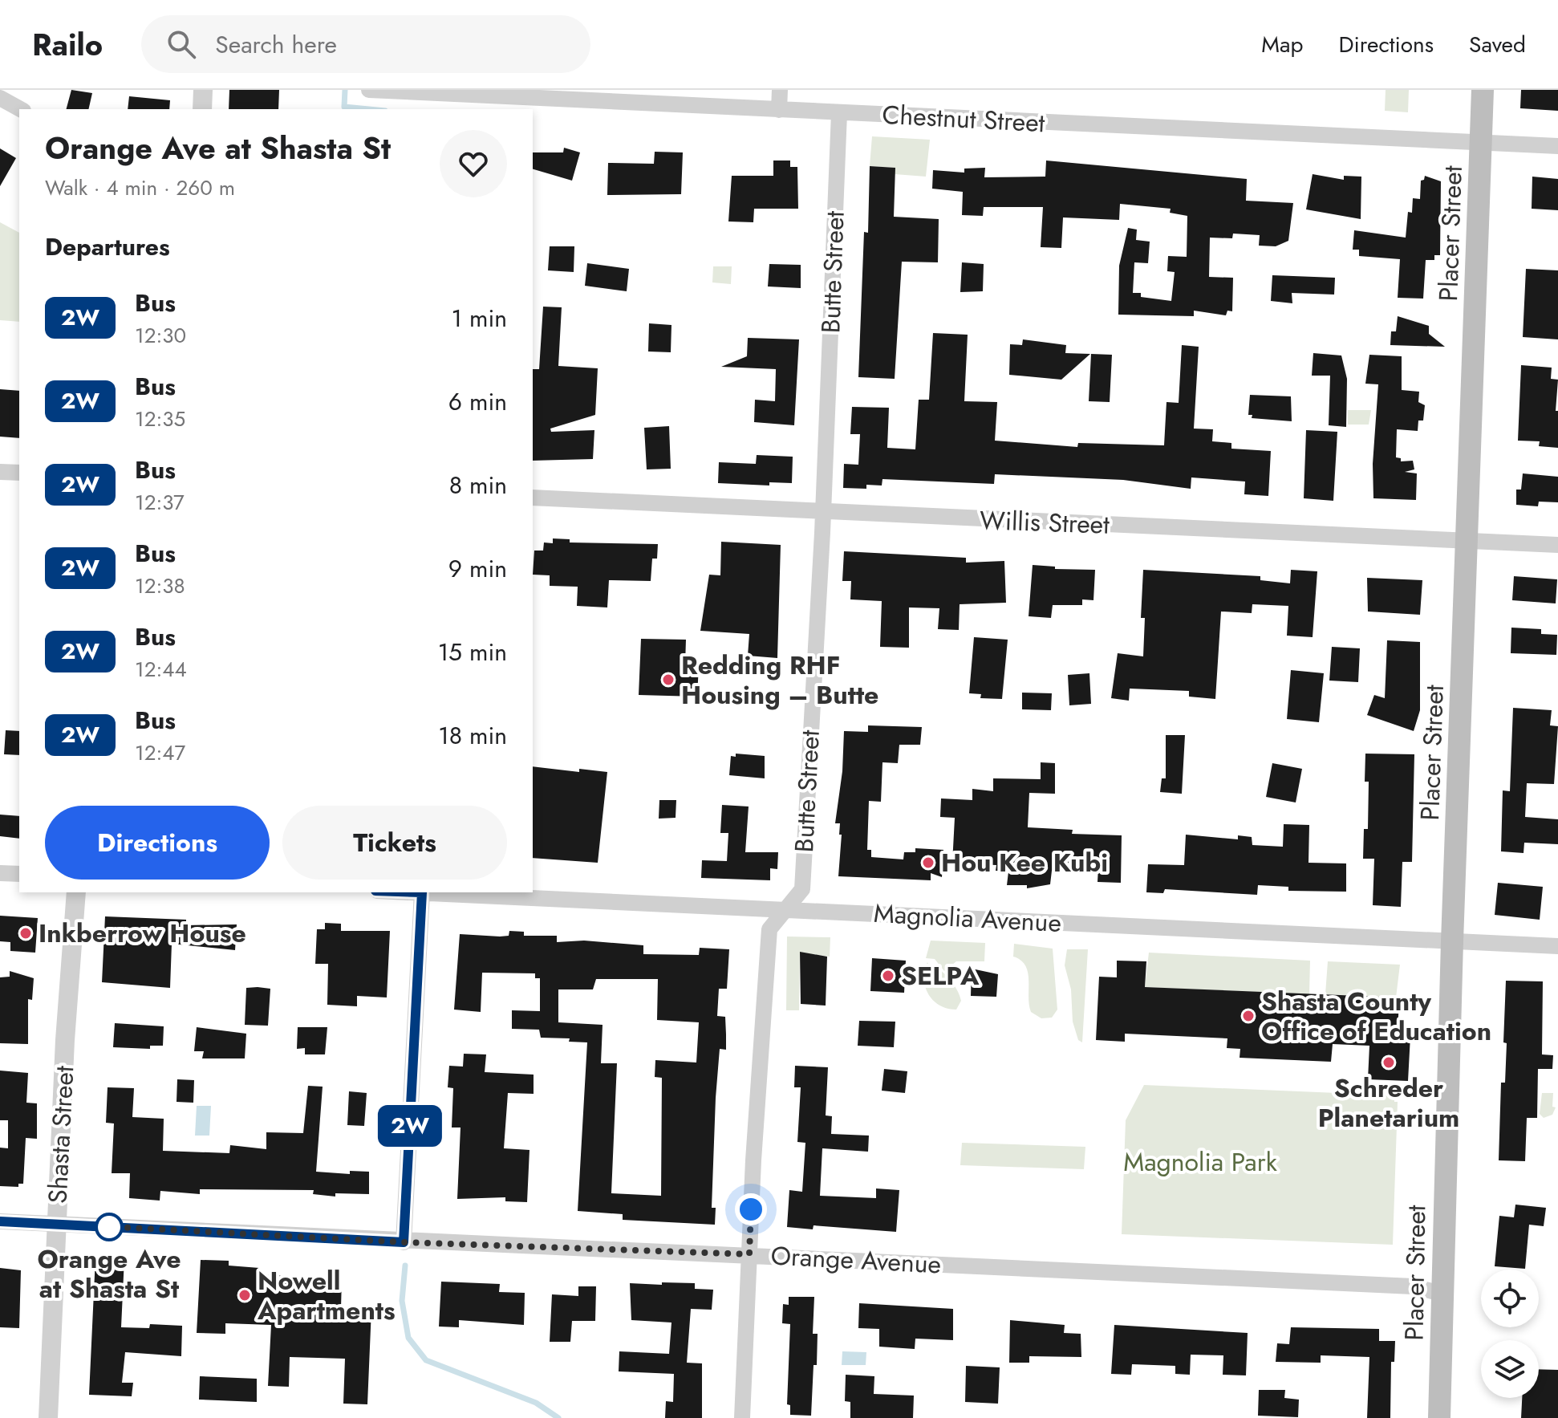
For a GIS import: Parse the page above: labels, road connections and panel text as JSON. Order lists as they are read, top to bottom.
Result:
{
  "streets": {
    "main road": ["Placer Street"],
    "street": [
      "Chestnut Street",
      "Butte Street",
      "Willis Street",
      "Magnolia Avenue",
      "Shasta Street",
      "Orange Avenue"
    ]
  },
  "crossings": [
    ["Chestnut Street", "Placer Street"],
    ["Chestnut Street", "Butte Street"],
    ["Placer Street", "Willis Street"],
    ["Placer Street", "Magnolia Avenue"],
    ["Placer Street", "Orange Avenue"],
    ["Butte Street", "Willis Street"],
    ["Butte Street", "Magnolia Avenue"],
    ["Butte Street", "Orange Avenue"],
    ["Shasta Street", "Orange Avenue"]
  ],
  "parks": ["Magnolia Park"],
  "places": [
    "Redding RHF Housing – Butte",
    "Hou Kee Kubi",
    "Inkberrow House",
    "SELPA",
    "Shasta County Office of Education",
    "Schreder Planetarium",
    "Orange Ave at Shasta St",
    "Nowell Apartments"
  ],
  "lines": ["bus line 2W"],
  "page": {
    "header": "Railo",
    "search": "Search here",
    "nav": ["Map", "Directions", "Saved"],
    "on_map": "2W",
    "heading": [
      ["Orange Ave at Shasta St", "Walk · 4 min · 260 m"],
      "Departures"
    ],
    "list": [
      {
        "mark": "2W",
        "name": "Bus",
        "note": "12:30",
        "value": "1 min"
      },
      {
        "mark": "2W",
        "name": "Bus",
        "note": "12:35",
        "value": "6 min"
      },
      {
        "mark": "2W",
        "name": "Bus",
        "note": "12:37",
        "value": "8 min"
      },
      {
        "mark": "2W",
        "name": "Bus",
        "note": "12:38",
        "value": "9 min"
      },
      {
        "mark": "2W",
        "name": "Bus",
        "note": "12:44",
        "value": "15 min"
      },
      {
        "mark": "2W",
        "name": "Bus",
        "note": "12:47",
        "value": "18 min"
      }
    ],
    "buttons": ["Directions", "Tickets"]
  }
}
